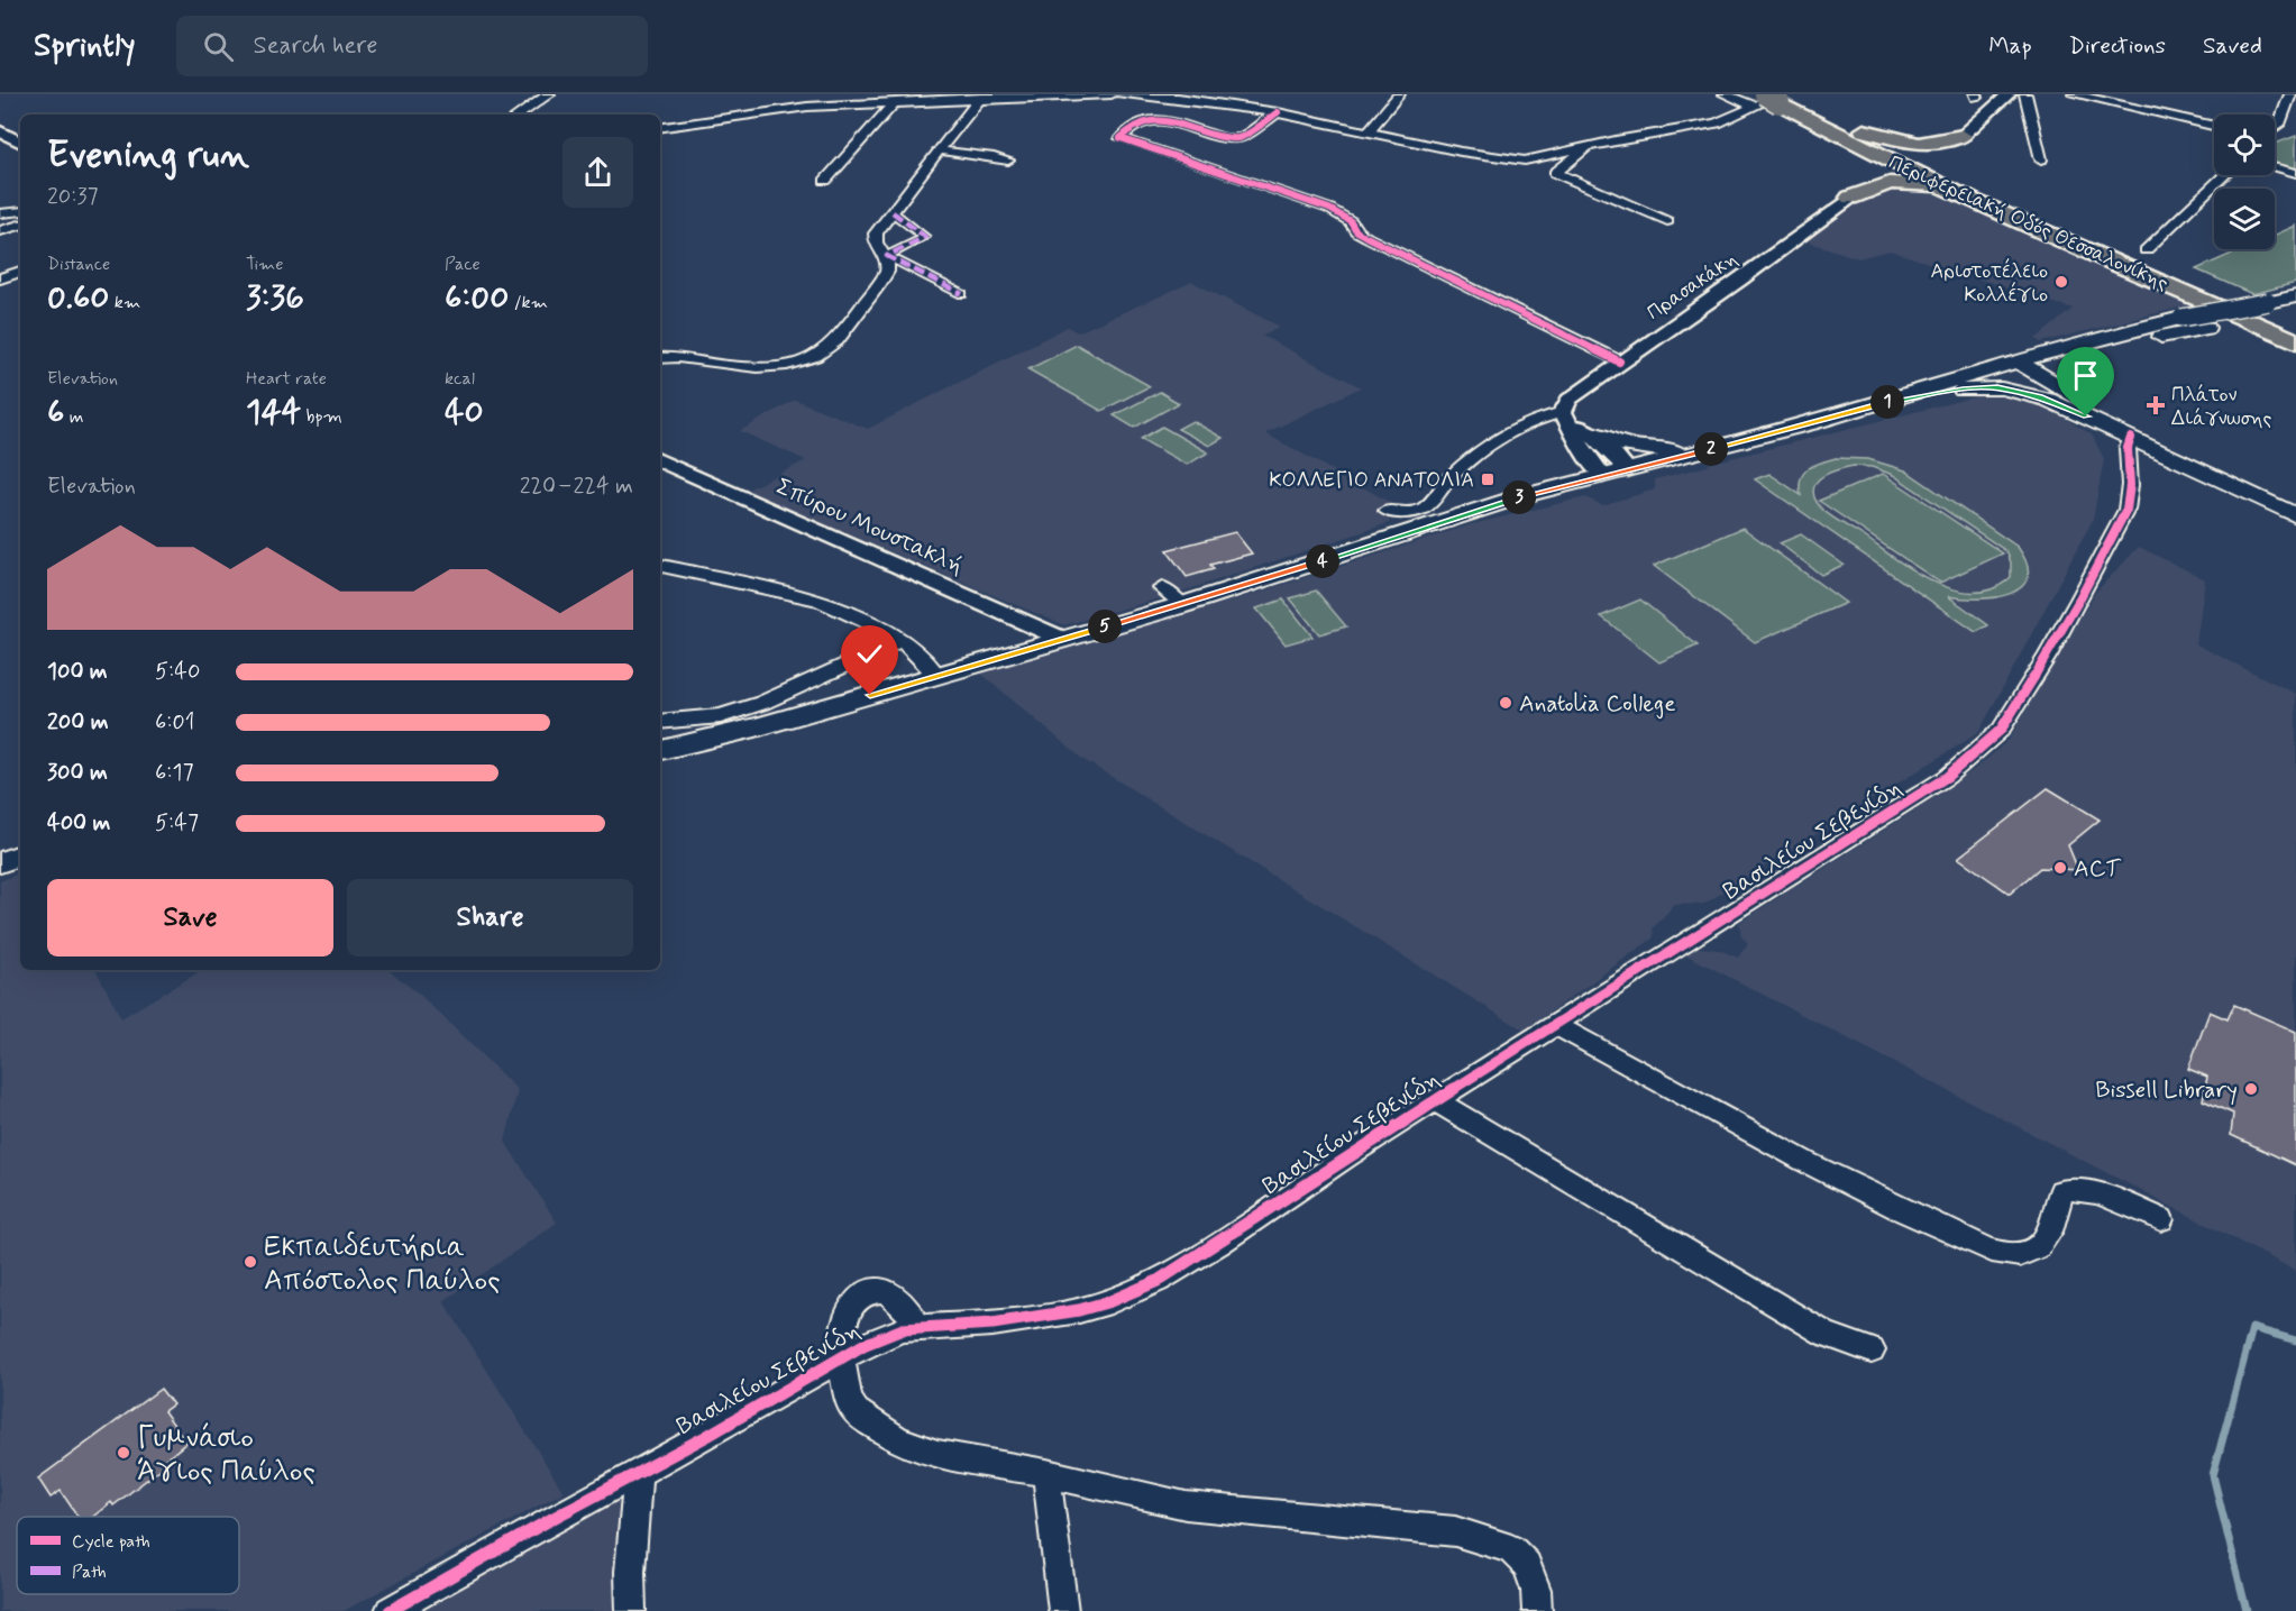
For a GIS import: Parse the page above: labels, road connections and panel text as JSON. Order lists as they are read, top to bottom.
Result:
{
  "streets": {
    "highway": ["Περιφερειακή Οδός Θεσσαλονίκης"],
    "street": ["Πρασακάκη", "Σπύρου Μουστακλή", "Βασιλείου Σεβενίδη"]
  },
  "places": {
    "other": [
      "Αριστοτέλειο Κολλέγιο",
      "Anatolia College",
      "ACT",
      "Bissell Library",
      "Εκπαιδευτήρια Απόστολος Παύλος",
      "Γυμνάσιο Άγιος Παύλος"
    ],
    "health": ["Πλάτον Διάγνωσης"],
    "transit": ["ΚΟΛΛΕΓΙΟ ΑΝΑΤΟΛΙΑ"]
  },
  "legend": ["Cycle path", "Path"],
  "page": {
    "header": "Sprintly",
    "search": "Search here",
    "nav": ["Map", "Directions", "Saved"],
    "heading": ["Evening run", "20:37"],
    "stats": [
      ["Distance", "0.60 km"],
      ["Time", "3:36"],
      ["Pace", "6:00 /km"],
      ["Elevation", "6 m"],
      ["Heart rate", "144 bpm"],
      ["kcal", "40"]
    ],
    "pins": [
      "1",
      "2",
      "3",
      "4",
      "5"
    ],
    "chart": ["Elevation", "220–224 m"],
    "list": [
      {
        "name": "100 m",
        "note": "5:40"
      },
      {
        "name": "200 m",
        "note": "6:01"
      },
      {
        "name": "300 m",
        "note": "6:17"
      },
      {
        "name": "400 m",
        "note": "5:47"
      }
    ],
    "buttons": ["Save", "Share"]
  }
}
